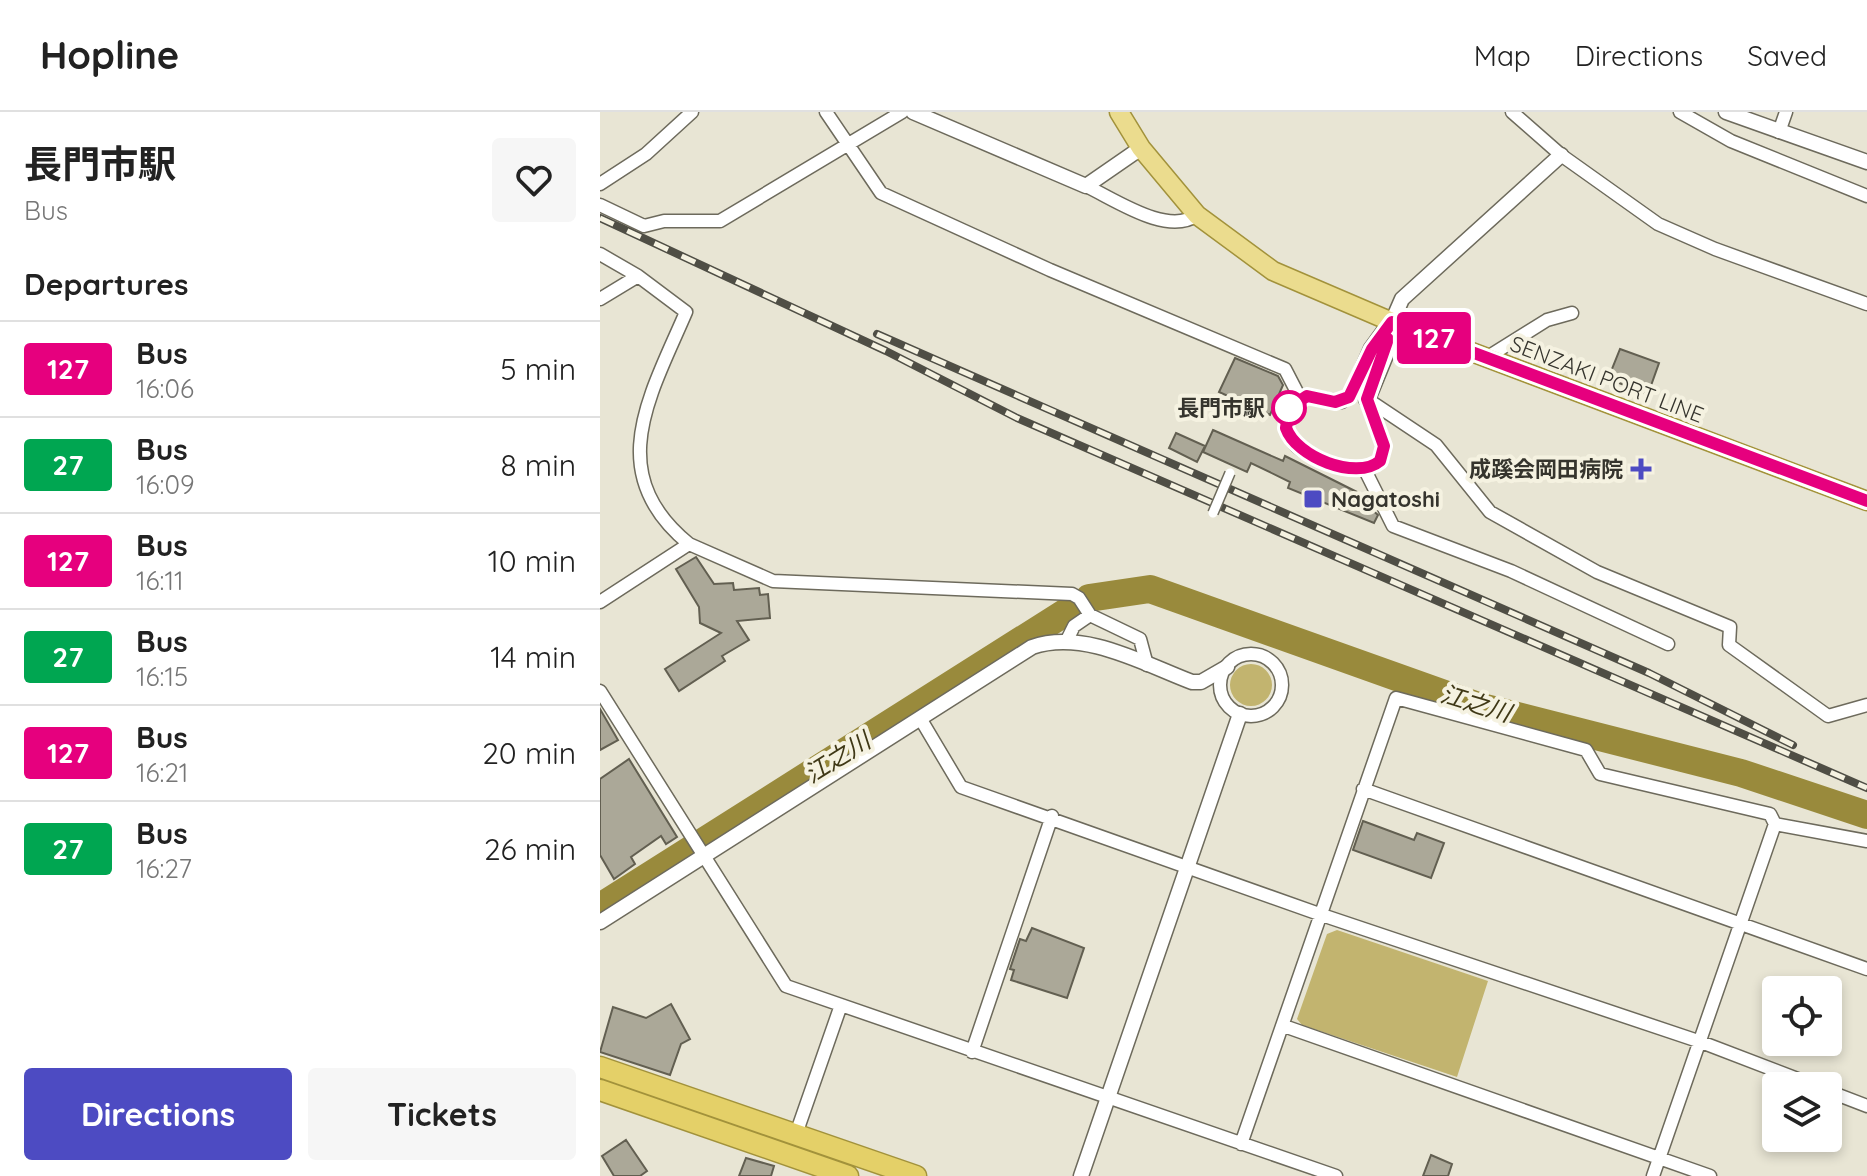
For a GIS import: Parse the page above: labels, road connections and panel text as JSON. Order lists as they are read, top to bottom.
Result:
{
  "streets": {
    "main road": ["SENZAKI PORT LINE"]
  },
  "water": ["江之川"],
  "places": {
    "other": ["長門市駅"],
    "health": ["成蹊会岡田病院"],
    "transit": ["Nagatoshi"]
  },
  "lines": ["bus line 127"],
  "page": {
    "header": "Hopline",
    "nav": ["Map", "Directions", "Saved"],
    "heading": [
      ["長門市駅", "Bus"],
      "Departures"
    ],
    "on_map": "127",
    "list": [
      {
        "mark": "127",
        "name": "Bus",
        "note": "16:06",
        "value": "5 min"
      },
      {
        "mark": "27",
        "name": "Bus",
        "note": "16:09",
        "value": "8 min"
      },
      {
        "mark": "127",
        "name": "Bus",
        "note": "16:11",
        "value": "10 min"
      },
      {
        "mark": "27",
        "name": "Bus",
        "note": "16:15",
        "value": "14 min"
      },
      {
        "mark": "127",
        "name": "Bus",
        "note": "16:21",
        "value": "20 min"
      },
      {
        "mark": "27",
        "name": "Bus",
        "note": "16:27",
        "value": "26 min"
      }
    ],
    "buttons": ["Directions", "Tickets"]
  }
}
